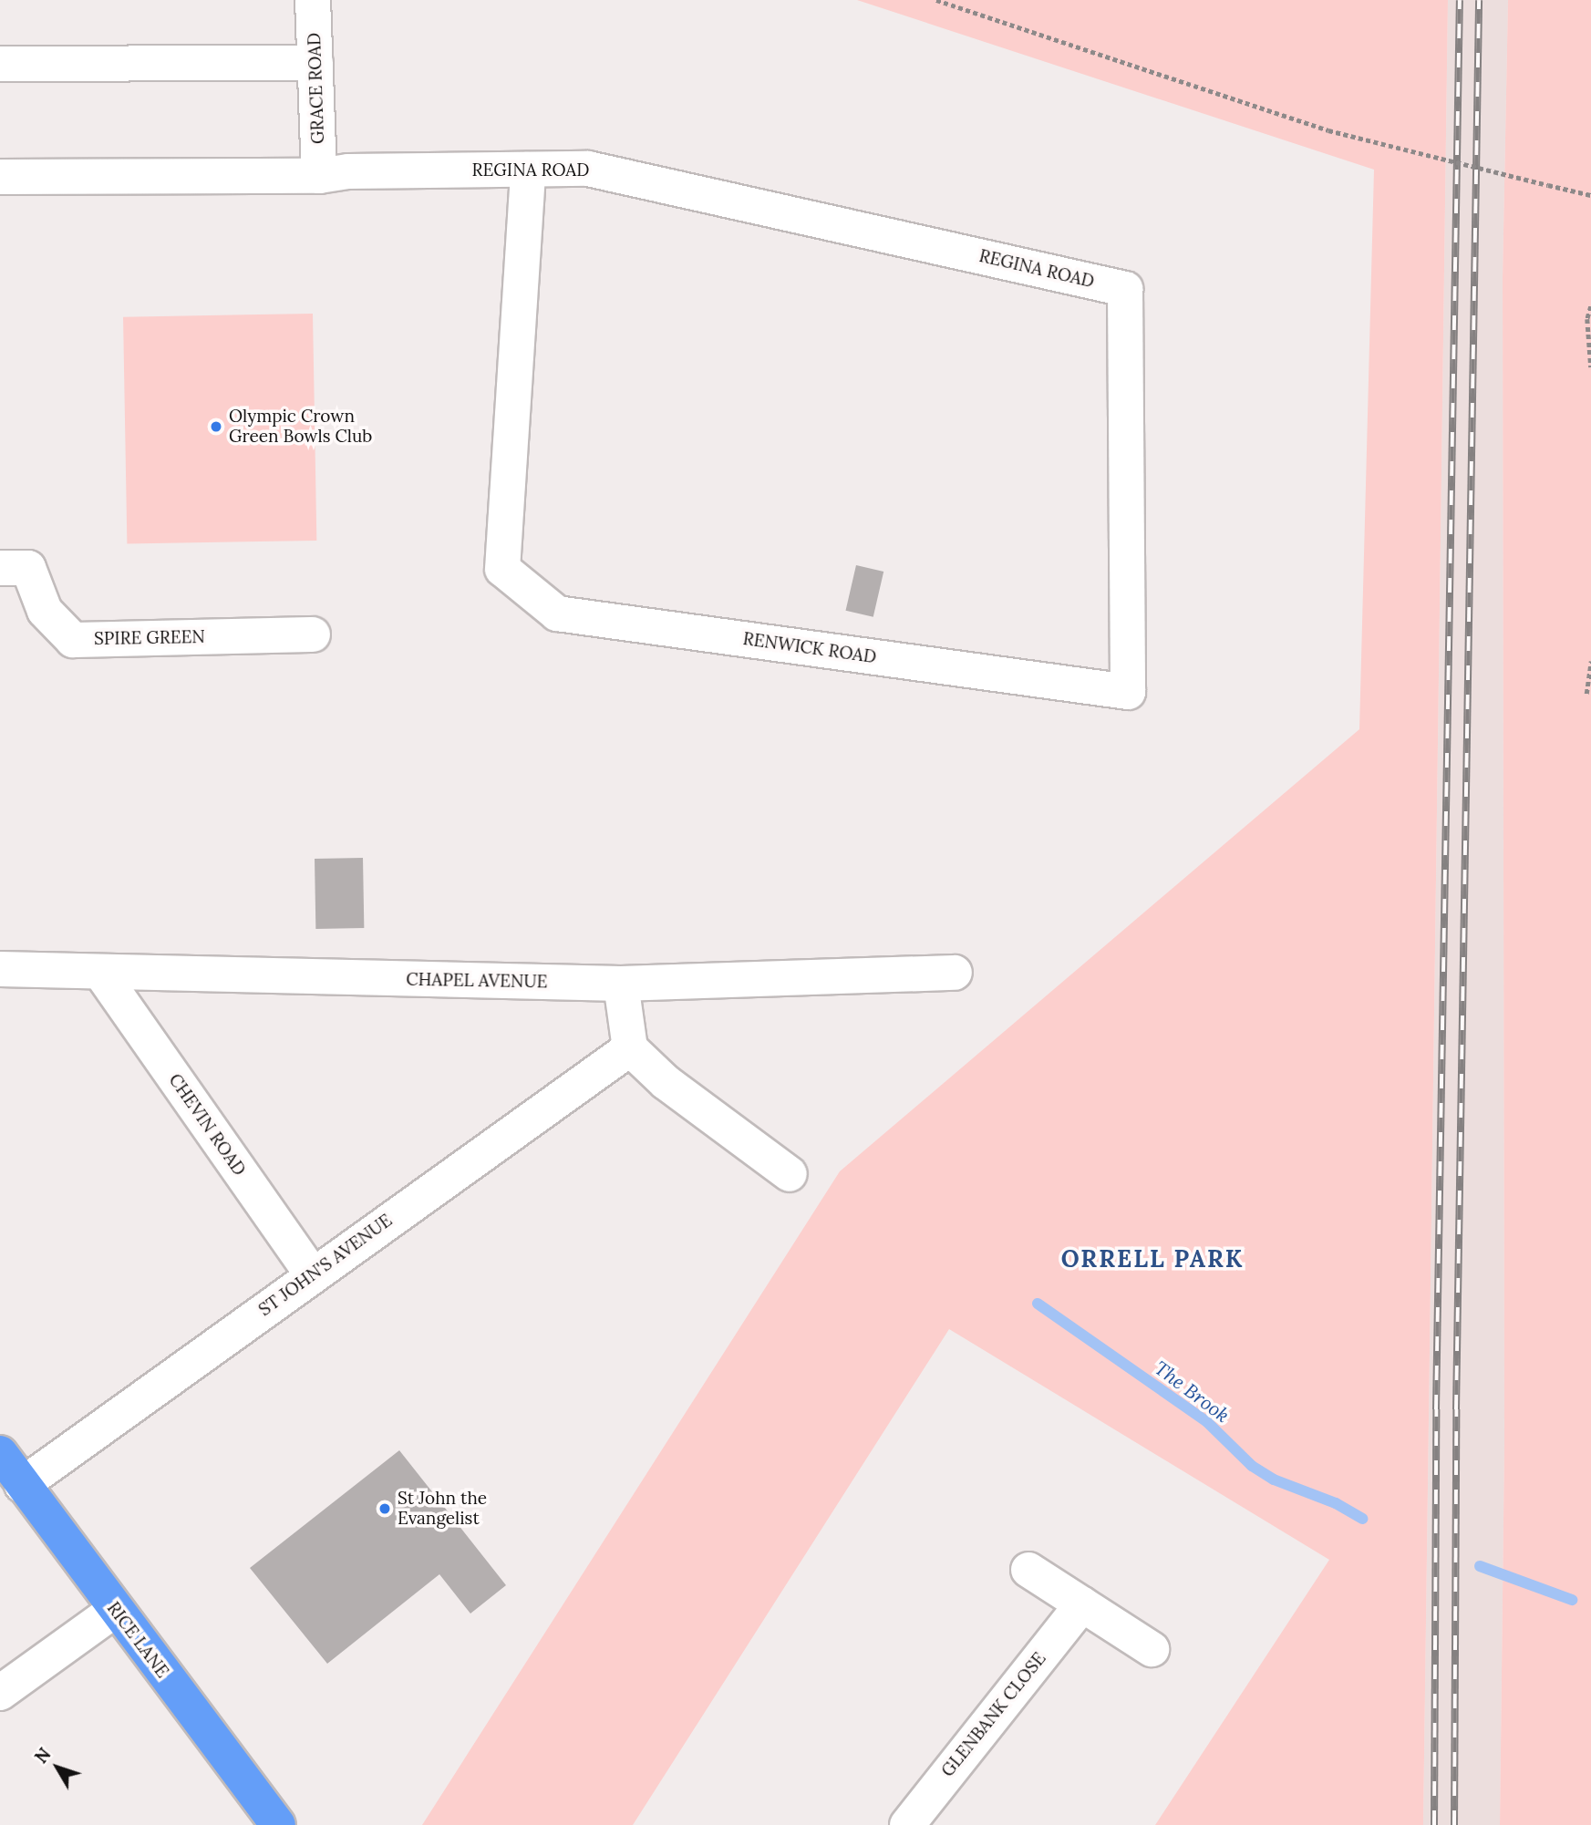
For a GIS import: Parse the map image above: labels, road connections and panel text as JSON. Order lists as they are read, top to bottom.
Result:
{
  "streets": {
    "highway": ["RICE LANE"],
    "street": [
      "GRACE ROAD",
      "REGINA ROAD",
      "SPIRE GREEN",
      "RENWICK ROAD",
      "CHAPEL AVENUE",
      "CHEVIN ROAD",
      "ST JOHN'S AVENUE",
      "GLENBANK CLOSE"
    ]
  },
  "crossings": [
    ["GRACE ROAD", "REGINA ROAD"],
    ["REGINA ROAD", "RENWICK ROAD"],
    ["CHAPEL AVENUE", "CHEVIN ROAD"],
    ["CHEVIN ROAD", "ST JOHN'S AVENUE"],
    ["ST JOHN'S AVENUE", "RICE LANE"]
  ],
  "districts": ["ORRELL PARK"],
  "water": ["The Brook"],
  "places": ["Olympic Crown Green Bowls Club", "St John the Evangelist"],
  "north": "top left"
}
